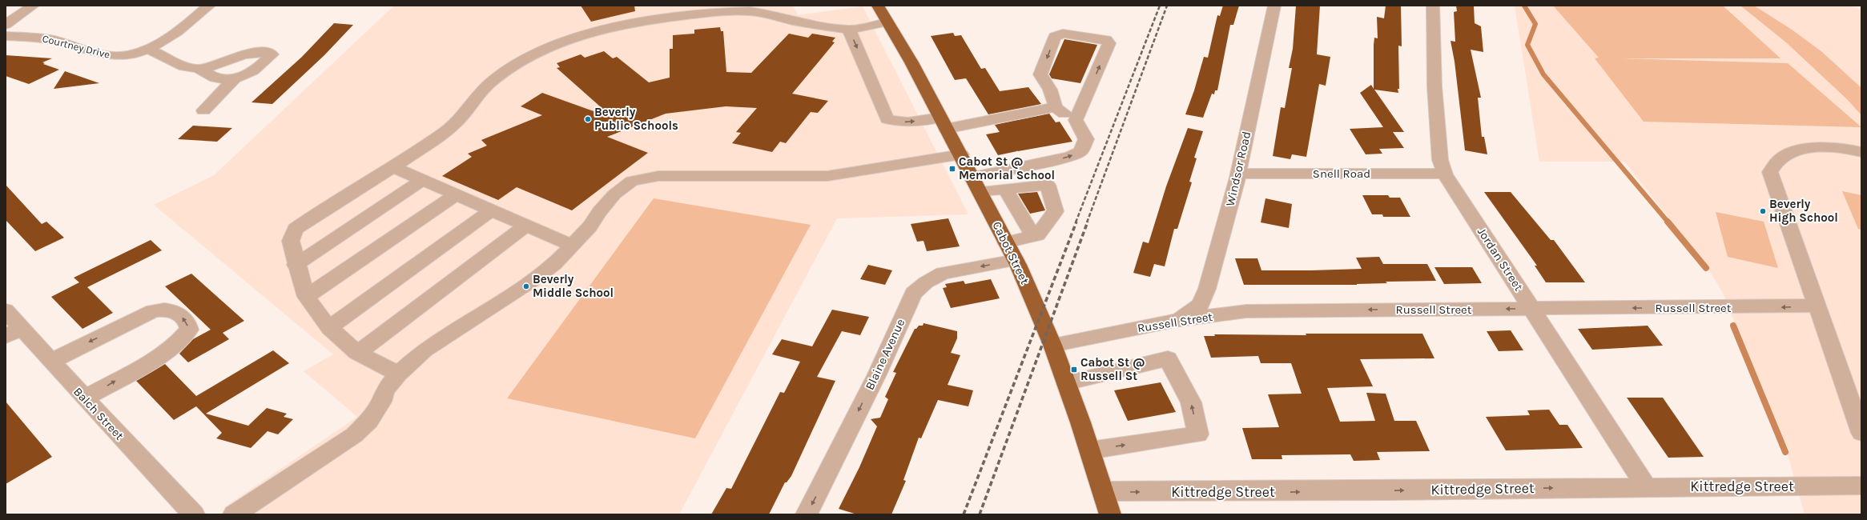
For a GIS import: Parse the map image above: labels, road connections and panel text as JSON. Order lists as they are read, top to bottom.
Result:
{
  "streets": {
    "highway": ["Cabot Street"],
    "street": [
      "Courtney Drive",
      "Windsor Road",
      "Snell Road",
      "Jordan Street",
      "Russell Street",
      "Blaine Avenue",
      "Balch Street",
      "Kittredge Street"
    ]
  },
  "crossings": [
    ["Windsor Road", "Snell Road"],
    ["Windsor Road", "Russell Street"],
    ["Snell Road", "Jordan Street"],
    ["Cabot Street", "Russell Street"],
    ["Cabot Street", "Blaine Avenue"],
    ["Cabot Street", "Kittredge Street"],
    ["Jordan Street", "Russell Street"],
    ["Jordan Street", "Kittredge Street"]
  ],
  "one_way": ["Russell Street", "Blaine Avenue", "Kittredge Street"],
  "places": {
    "other": ["Beverly Public Schools", "Beverly High School", "Beverly Middle School"],
    "transit": ["Cabot St @ Memorial School", "Cabot St @ Russell St"]
  }
}
